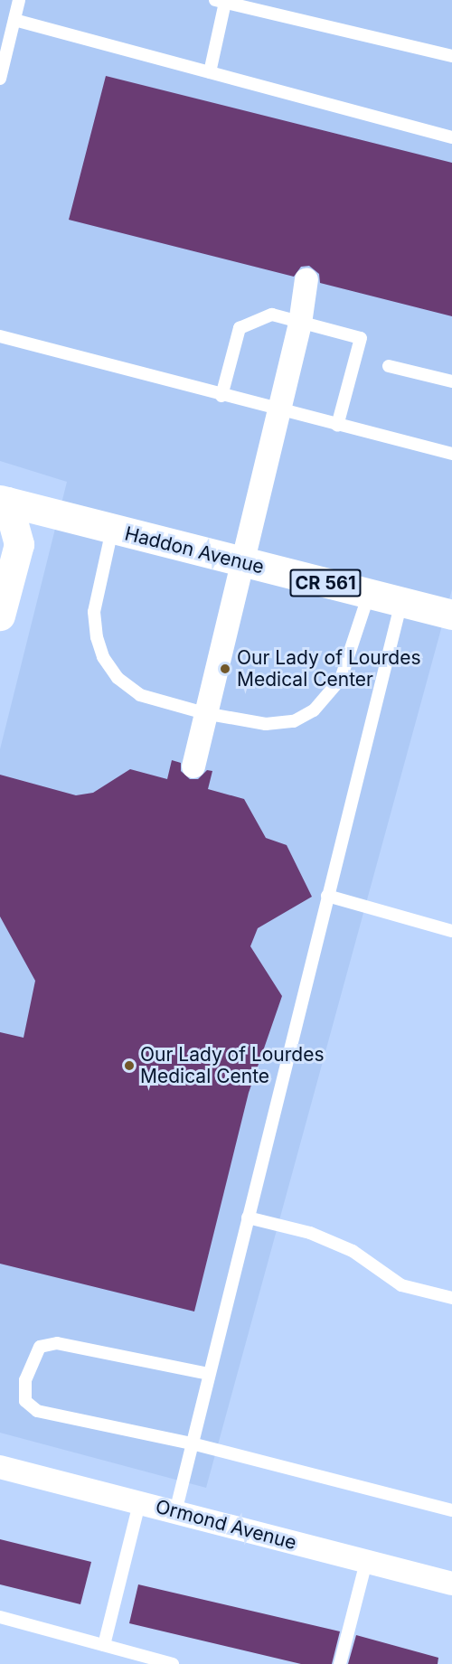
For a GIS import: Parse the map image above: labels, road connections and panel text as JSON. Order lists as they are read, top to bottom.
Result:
{
  "streets": {
    "main road": ["Haddon Avenue", "CR 561"],
    "street": ["Ormond Avenue"]
  },
  "places": ["Our Lady of Lourdes Medical Center", "Our Lady of Lourdes Medical Cente"]
}
